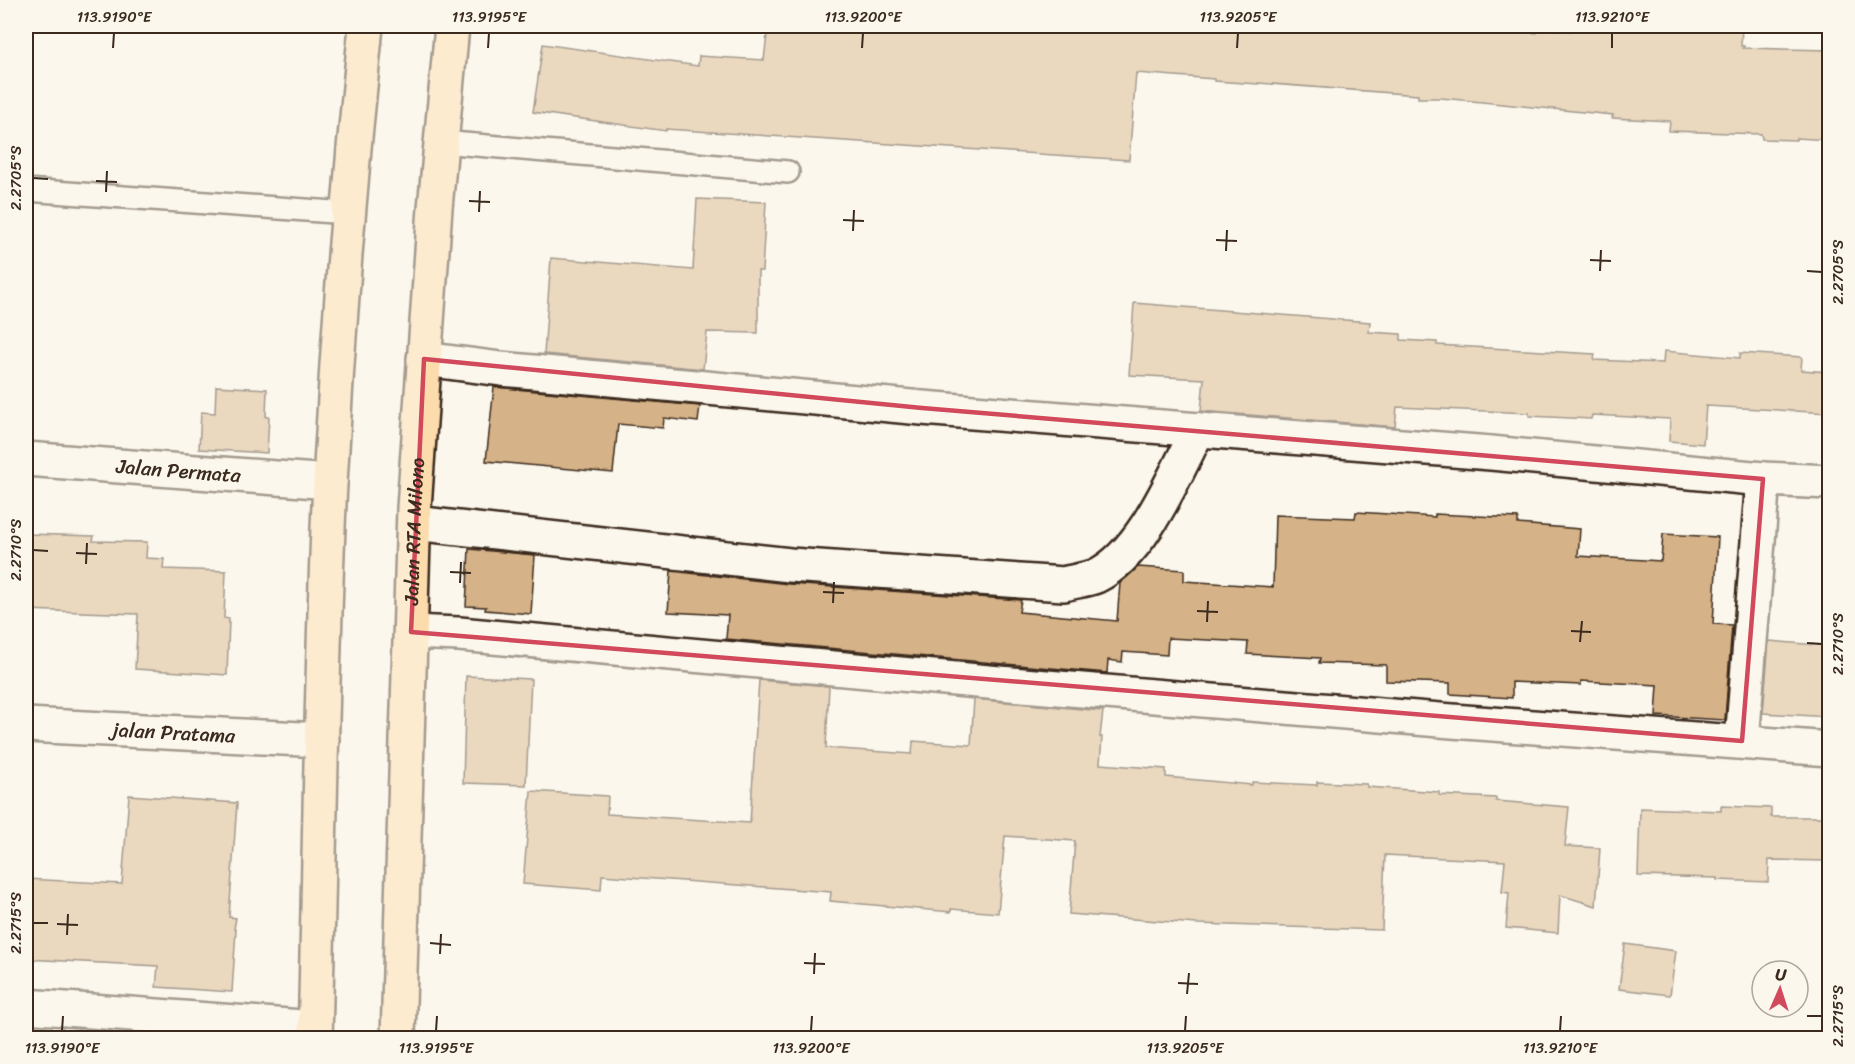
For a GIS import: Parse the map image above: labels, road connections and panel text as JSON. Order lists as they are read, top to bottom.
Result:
{
  "streets": {
    "highway": ["Jalan RTA Milono"],
    "street": ["Jalan Permata", "jalan Pratama"]
  },
  "north": "top",
  "coordinates": [
    "113.9190°E",
    "113.9195°E",
    "113.9200°E",
    "113.9205°E",
    "113.9210°E",
    "2.2705°S",
    "2.2710°S",
    "2.2715°S"
  ]
}
